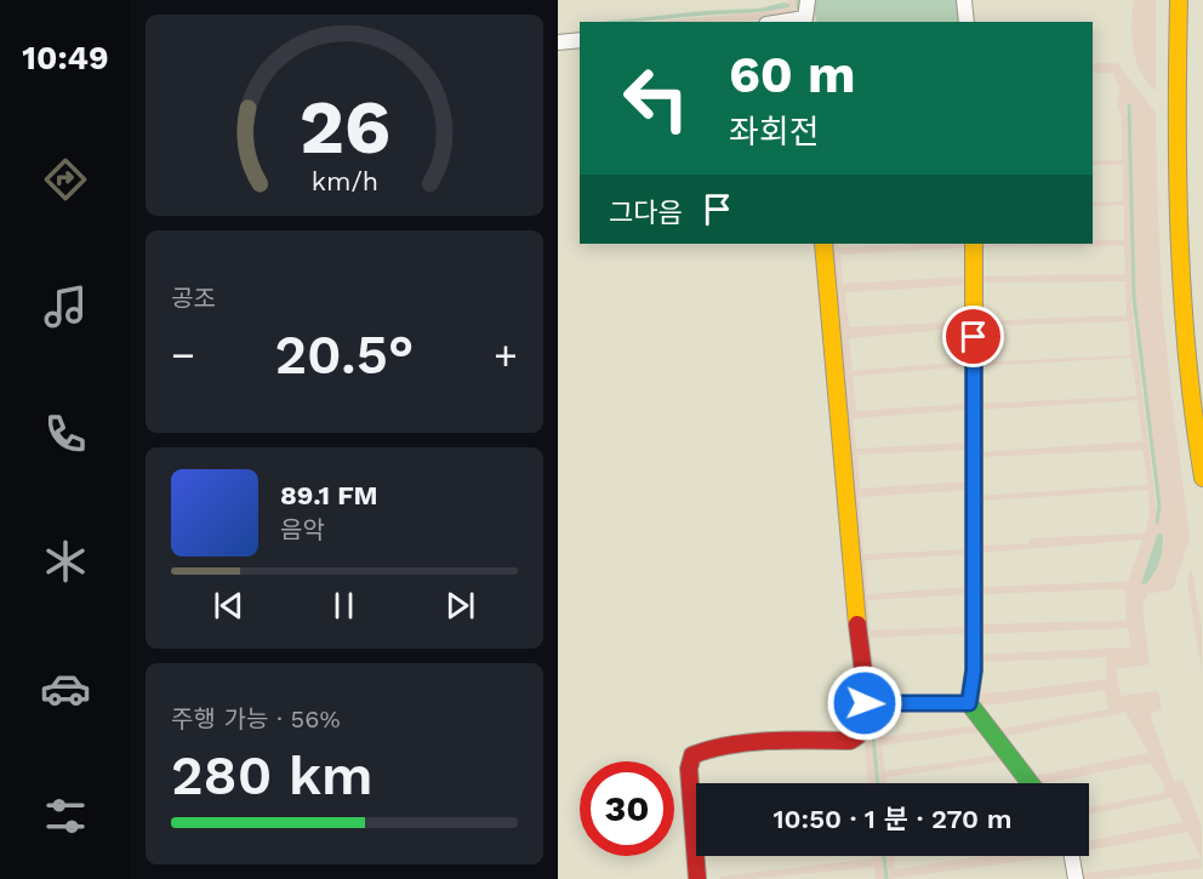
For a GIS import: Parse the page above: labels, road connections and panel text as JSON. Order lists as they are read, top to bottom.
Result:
{
  "page": {
    "tabs": "10:49",
    "turn": ["60 m", "좌회전"],
    "then": "그다음",
    "tile": [
      "공조",
      ["주행 가능 · 56%", "280 km"]
    ],
    "heat": ["−", "20.5°", "+"],
    "song": ["89.1 FM", "음악"],
    "limit": "30",
    "trip": "10:50 · 1 분 · 270 m",
    "gauge": ["26", "km/h"]
  }
}
